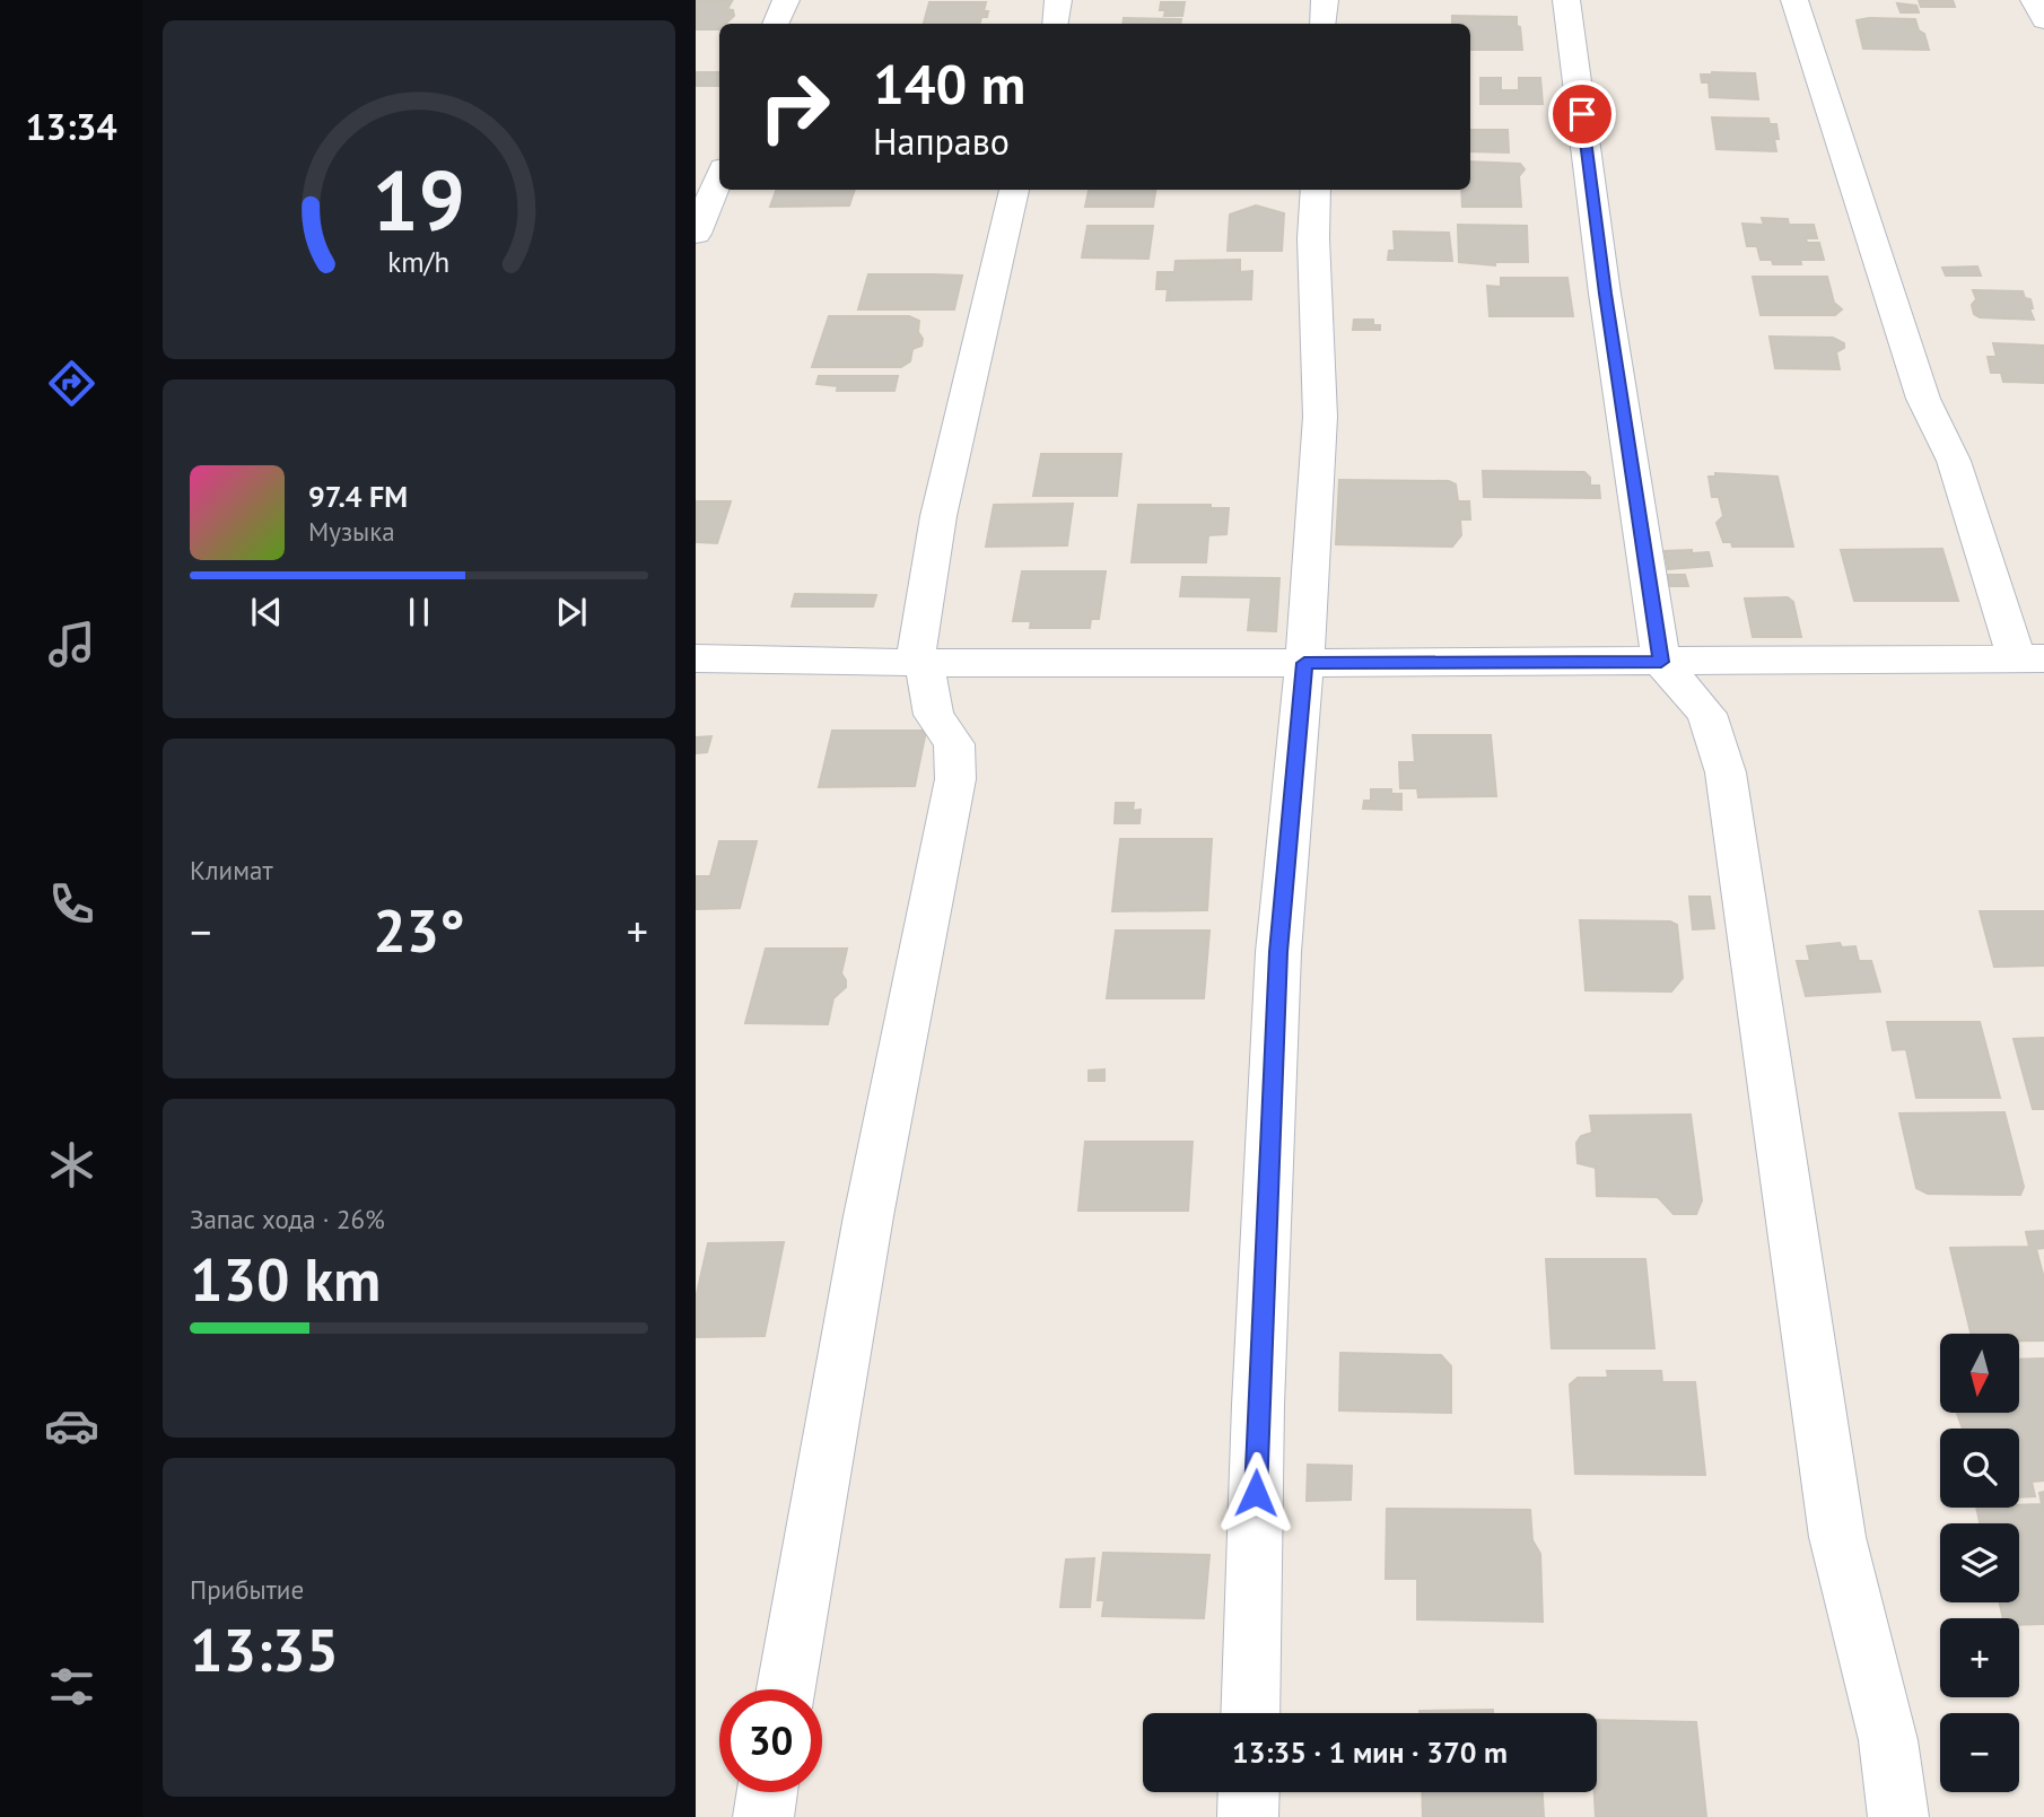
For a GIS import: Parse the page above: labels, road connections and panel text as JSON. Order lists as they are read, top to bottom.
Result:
{
  "north": "bottom",
  "page": {
    "tabs": "13:34",
    "turn": ["140 m", "Направо"],
    "song": ["97.4 FM", "Музыка"],
    "tile": [
      "Климат",
      ["Запас хода · 26%", "130 km"],
      ["Прибытие", "13:35"]
    ],
    "heat": ["−", "23°", "+"],
    "map_buttons": ["+", "−"],
    "limit": "30",
    "trip": "13:35 · 1 мин · 370 m",
    "gauge": ["19", "km/h"]
  }
}
